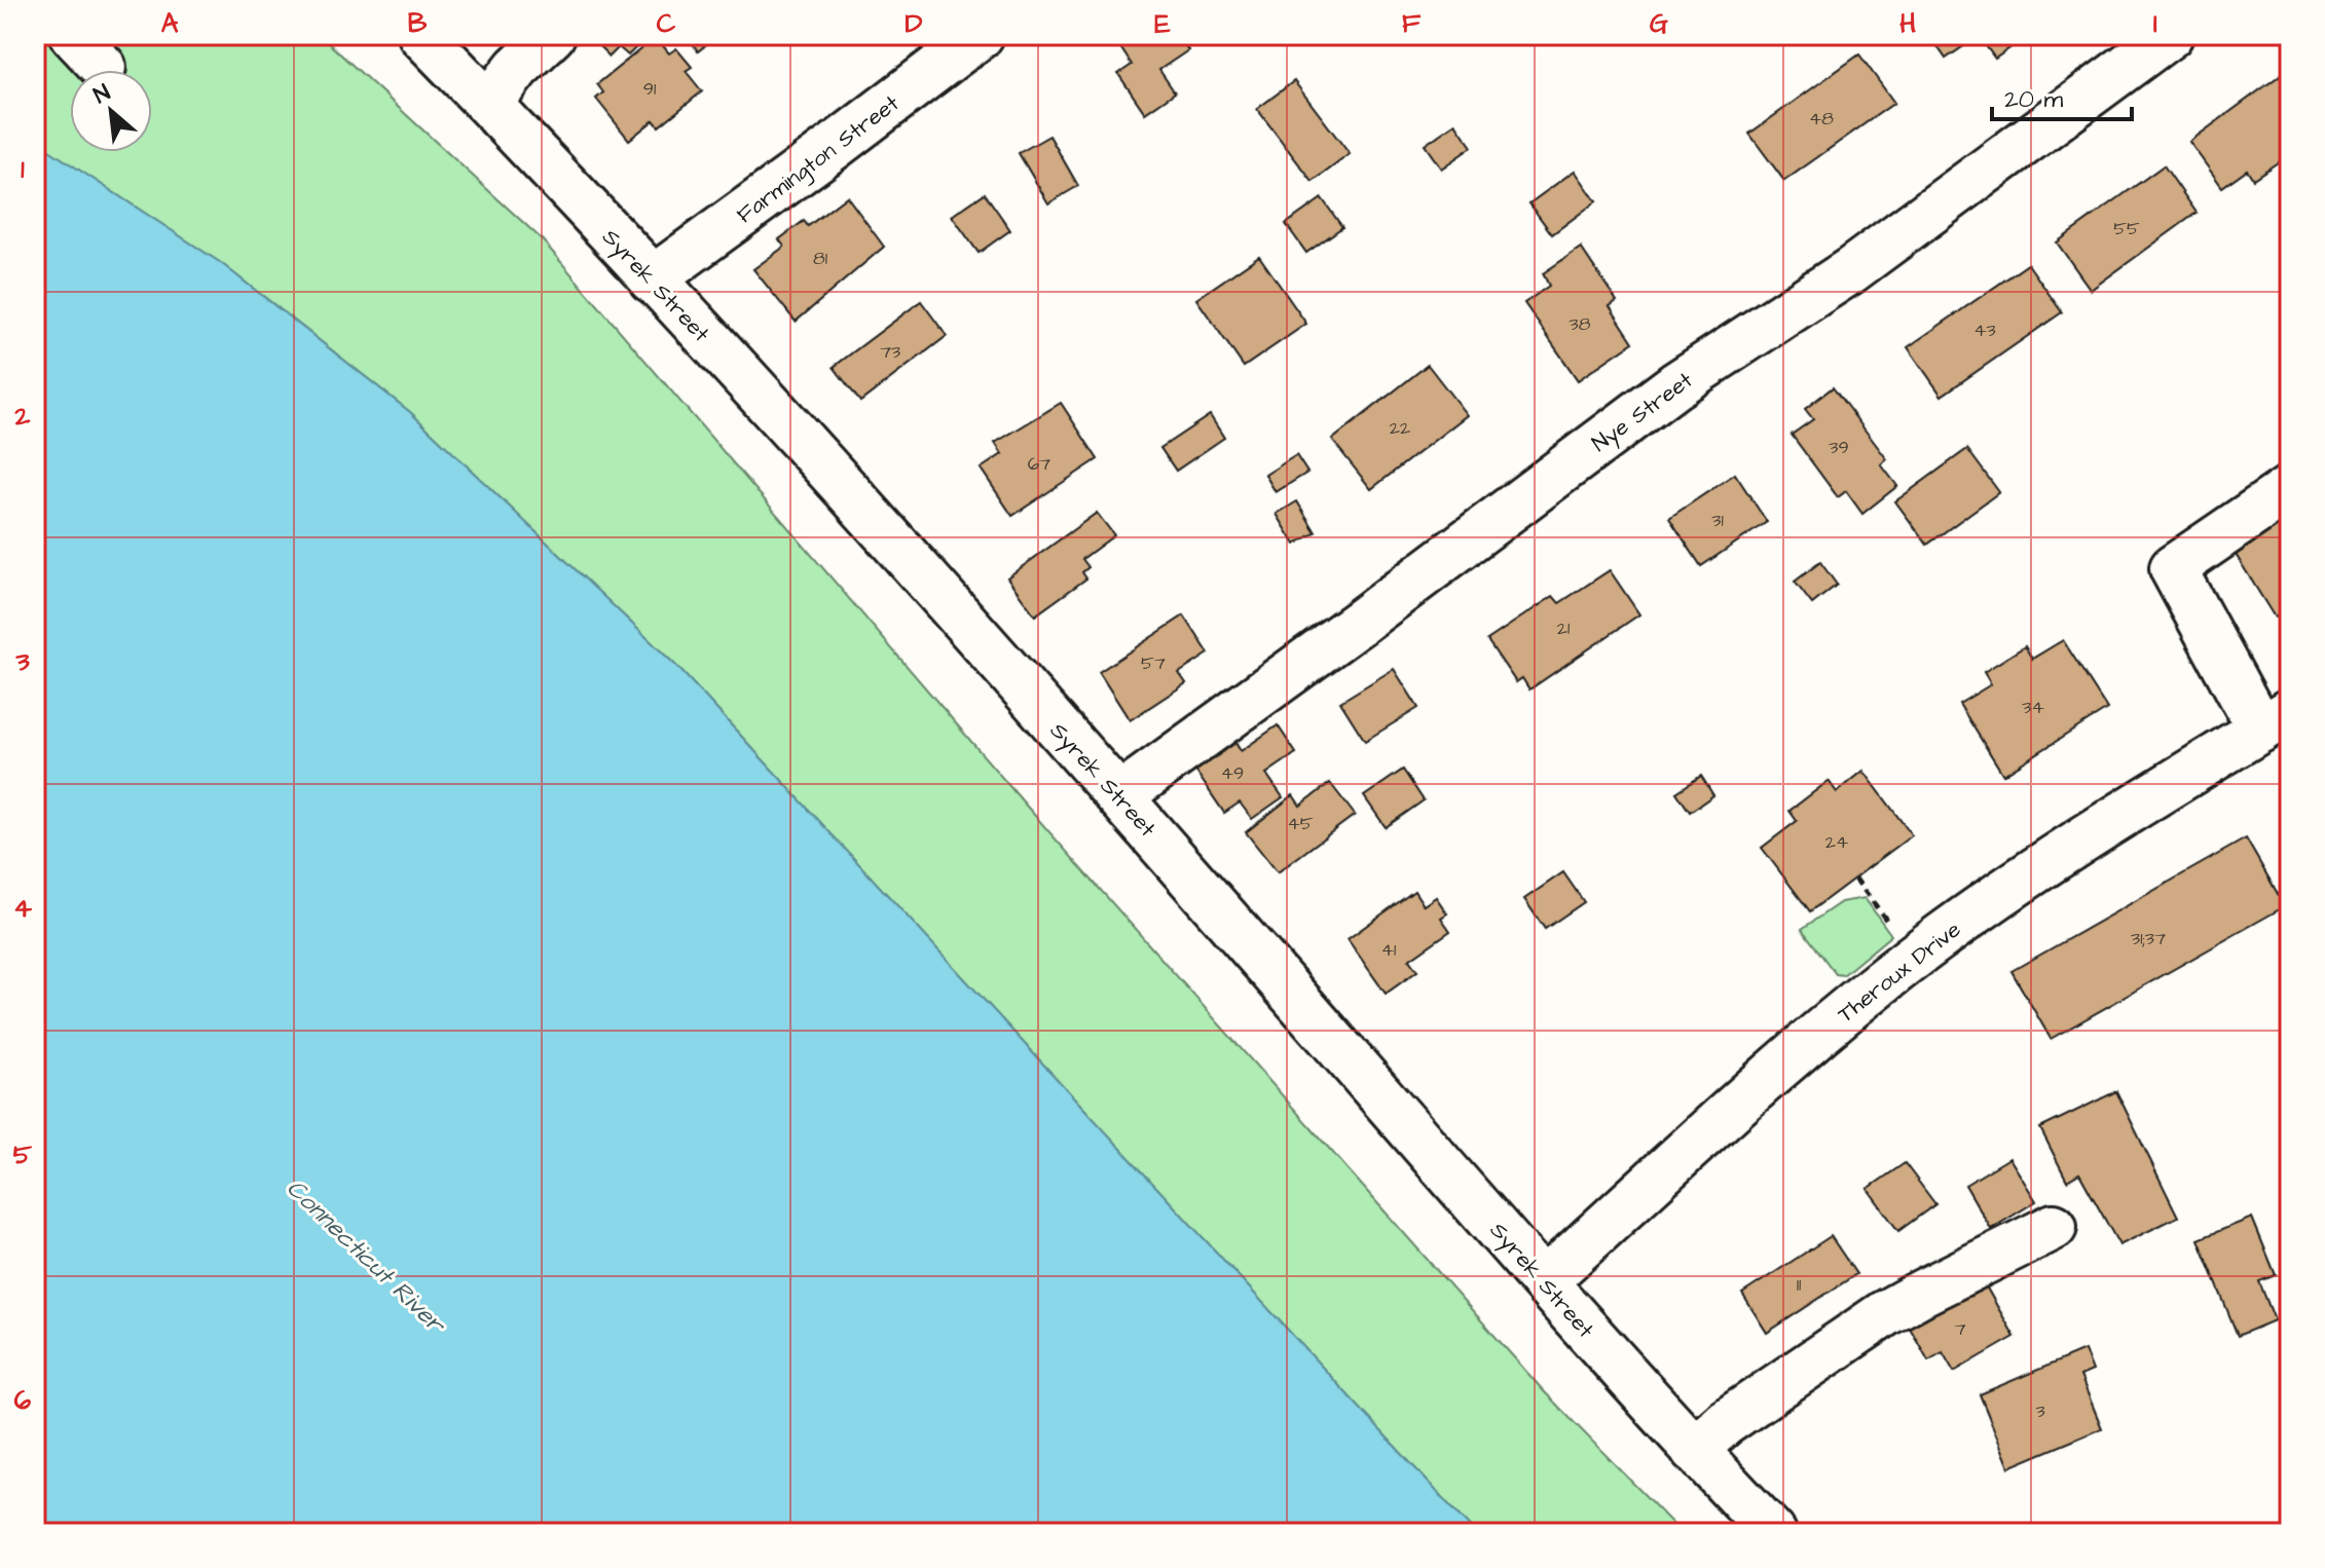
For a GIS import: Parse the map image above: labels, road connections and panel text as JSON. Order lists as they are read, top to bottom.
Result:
{
  "streets": {
    "street": [
      "Farmington Street",
      "Syrek Street",
      "Nye Street",
      "Theroux Drive"
    ]
  },
  "crossings": [
    ["Farmington Street", "Syrek Street"],
    ["Syrek Street", "Nye Street"],
    ["Syrek Street", "Theroux Drive"]
  ],
  "water": ["Connecticut River"],
  "house_numbers": [
    "91",
    "48",
    "55",
    "81",
    "38",
    "43",
    "73",
    "22",
    "39",
    "67",
    "31",
    "21",
    "57",
    "34",
    "49",
    "45",
    "24",
    "31;37",
    "41",
    "11",
    "7",
    "3"
  ],
  "scale_bar": "20 m",
  "north": "top left",
  "grid": {
    "columns": [
      "A",
      "B",
      "C",
      "D",
      "E",
      "F",
      "G",
      "H",
      "I"
    ],
    "rows": [
      "1",
      "2",
      "3",
      "4",
      "5",
      "6"
    ]
  }
}
